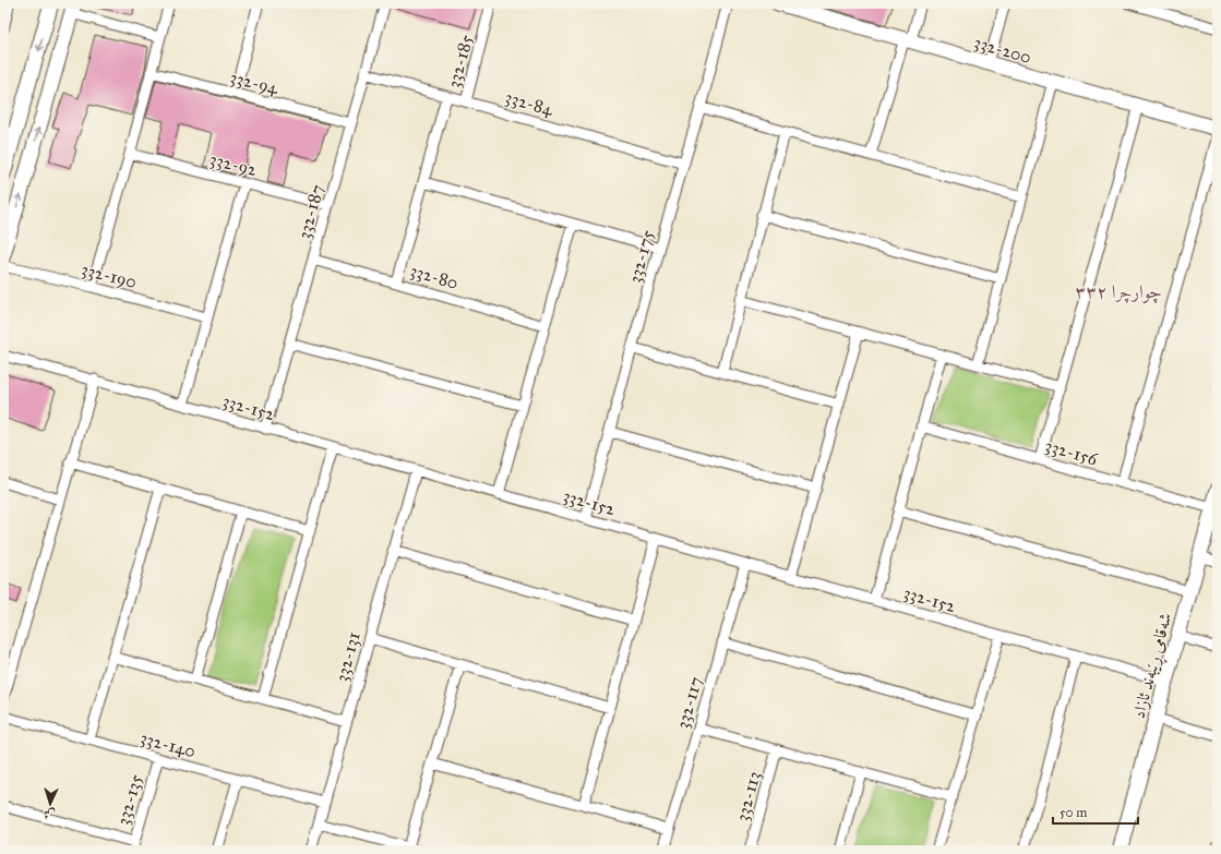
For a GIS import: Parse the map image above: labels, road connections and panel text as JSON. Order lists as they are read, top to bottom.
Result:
{
  "streets": {
    "street": [
      "332-200",
      "332-185",
      "332-94",
      "332-84",
      "332-92",
      "332-187",
      "332-175",
      "332-190",
      "332-80",
      "332-152",
      "332-156",
      "332-131",
      "شەقامی ڕێبەند ئازاد",
      "332-117",
      "332-140",
      "332-113",
      "332-135"
    ]
  },
  "crossings": [
    ["332-185", "332-84"],
    ["332-94", "332-187"],
    ["332-84", "332-187"],
    ["332-84", "332-175"],
    ["332-92", "332-187"],
    ["332-187", "332-80"],
    ["332-187", "332-152"],
    ["332-175", "332-152"],
    ["332-152", "332-131"],
    ["332-152", "شەقامی ڕێبەند ئازاد"],
    ["332-152", "332-117"],
    ["332-156", "شەقامی ڕێبەند ئازاد"],
    ["332-131", "332-140"],
    ["332-140", "332-135"]
  ],
  "districts": ["چوارچرا ٣٣٢"],
  "scale_bar": "50 m",
  "north": "bottom"
}
